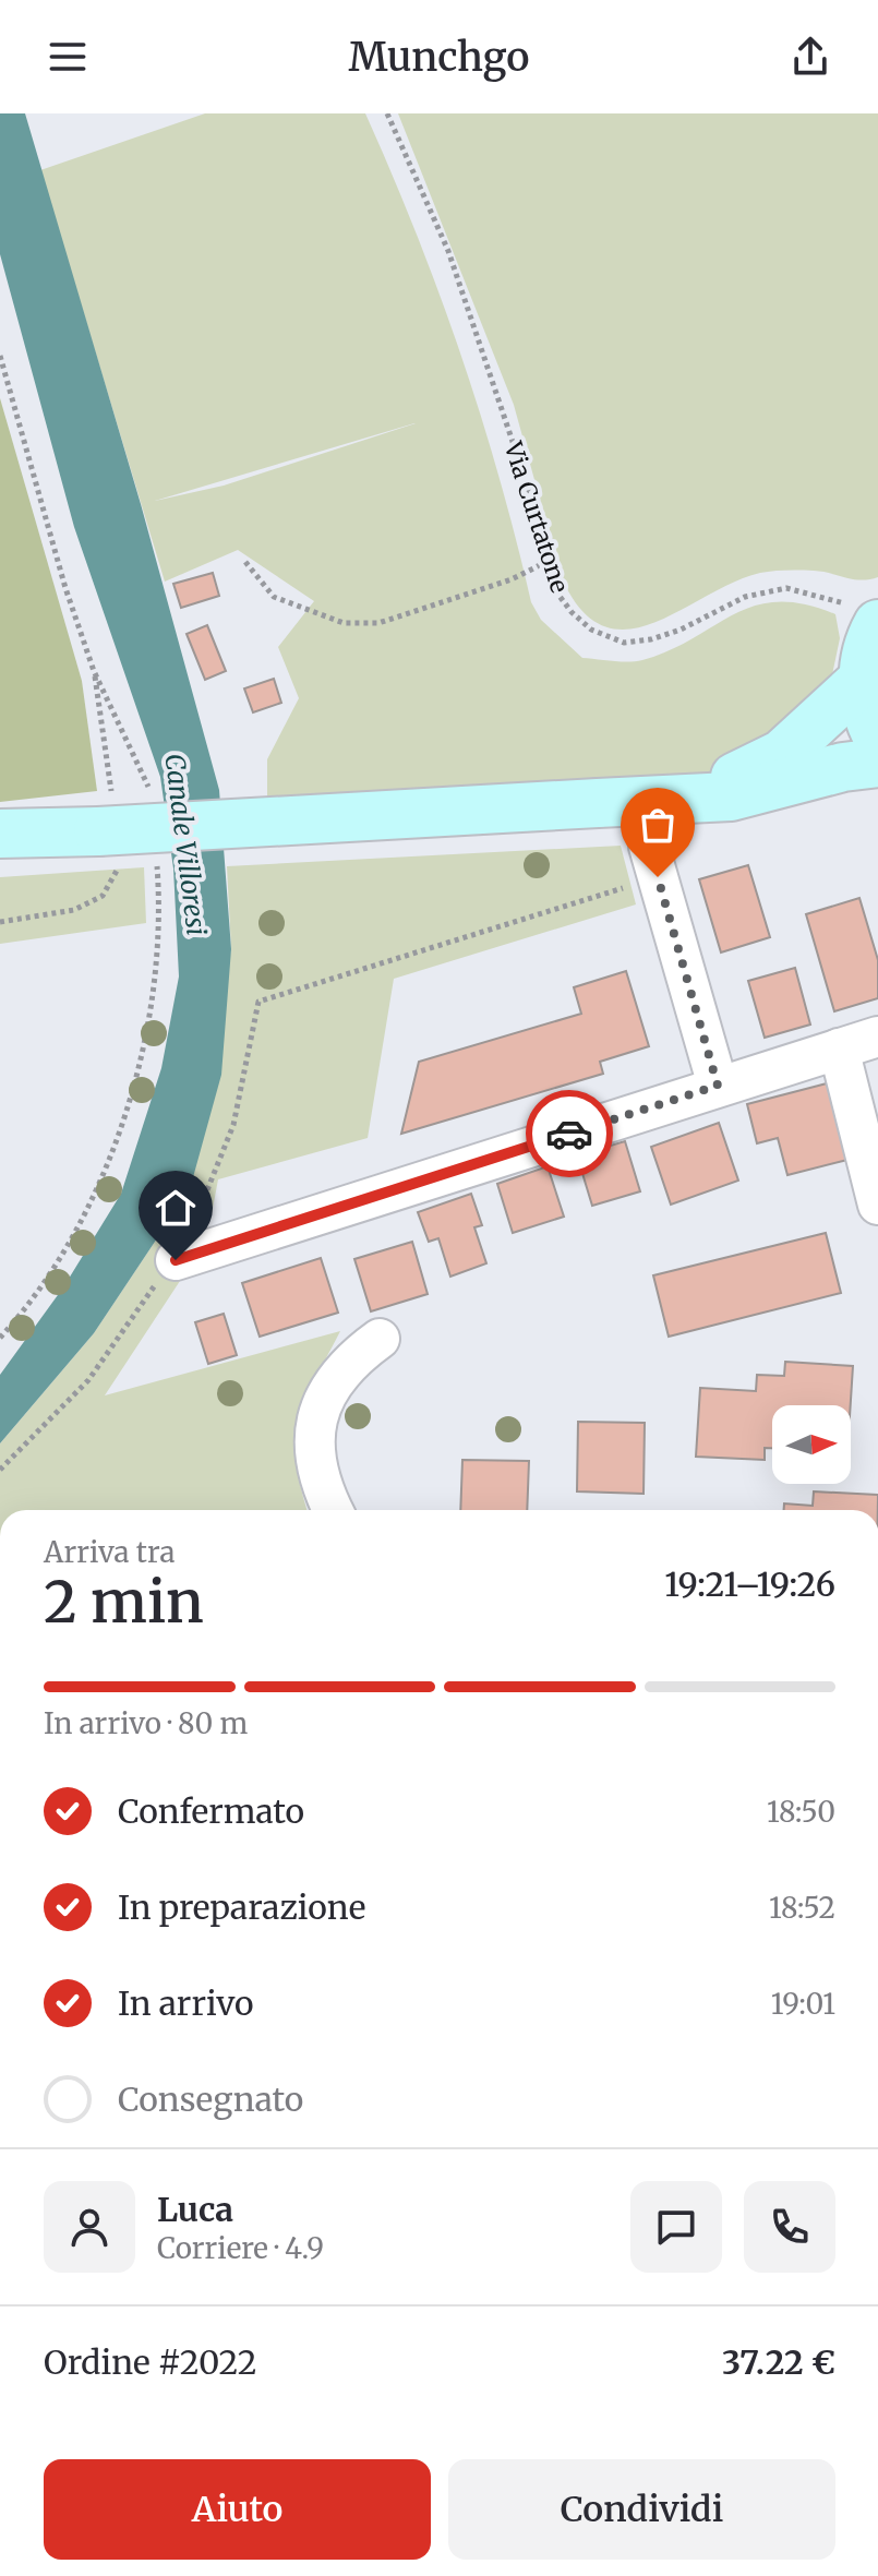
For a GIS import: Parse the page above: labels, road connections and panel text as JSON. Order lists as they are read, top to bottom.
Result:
{
  "streets": {
    "path": ["Via Curtatone"]
  },
  "water": ["Canale Villoresi"],
  "north": "right",
  "page": {
    "header": "Munchgo",
    "heading": ["2 min", "Arriva tra", "19:21–19:26"],
    "panel": [
      "Luca",
      "Corriere · 4.9",
      "Ordine #2022",
      "37.22 €"
    ],
    "bar": "In arrivo · 80 m",
    "list": [
      ["Confermato", "18:50"],
      ["In preparazione", "18:52"],
      ["In arrivo", "19:01"],
      "Consegnato"
    ],
    "buttons": ["Aiuto", "Condividi"]
  }
}
